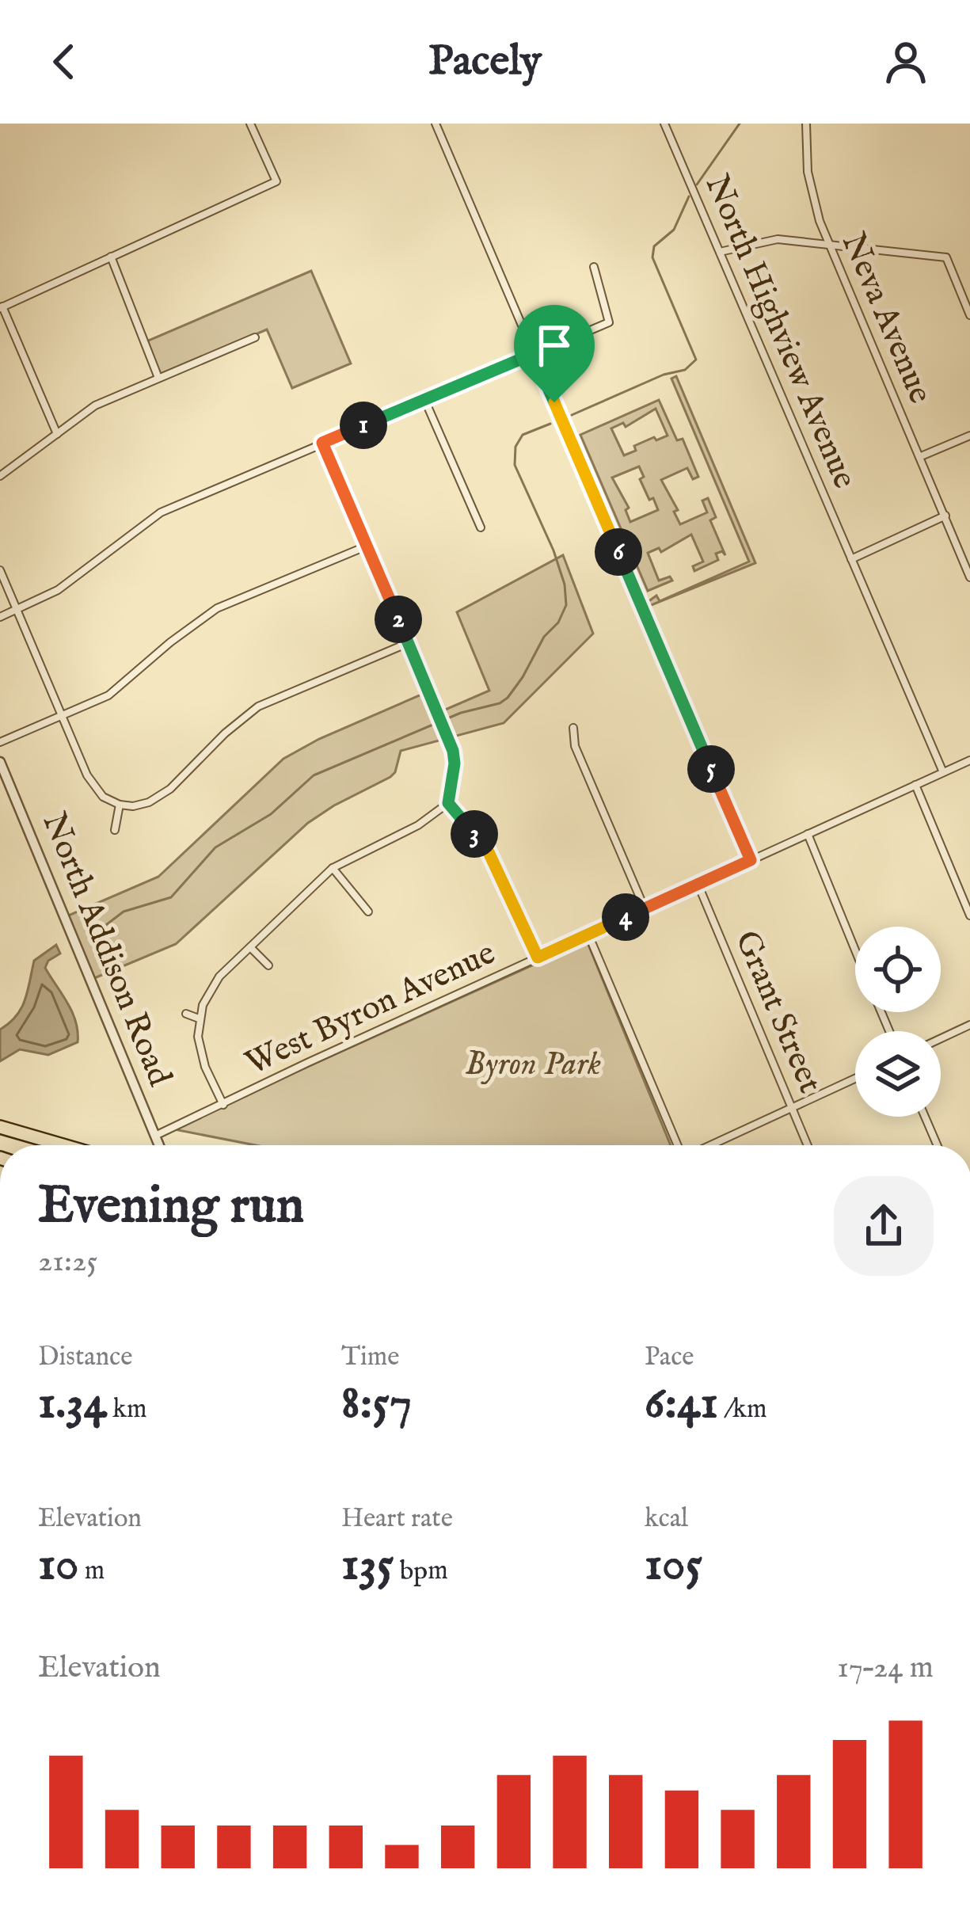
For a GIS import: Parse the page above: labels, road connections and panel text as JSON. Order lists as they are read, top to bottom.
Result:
{
  "streets": {
    "street": [
      "Neva Avenue",
      "North Highview Avenue",
      "North Addison Road",
      "West Byron Avenue",
      "Grant Street"
    ]
  },
  "crossings": [
    ["North Highview Avenue", "West Byron Avenue"],
    ["North Addison Road", "West Byron Avenue"],
    ["West Byron Avenue", "Grant Street"]
  ],
  "parks": ["Byron Park"],
  "page": {
    "header": "Pacely",
    "pins": [
      "1",
      "6",
      "2",
      "5",
      "3",
      "4"
    ],
    "heading": ["Evening run", "21:25"],
    "stats": [
      ["Distance", "1.34 km"],
      ["Time", "8:57"],
      ["Pace", "6:41 /km"],
      ["Elevation", "10 m"],
      ["Heart rate", "135 bpm"],
      ["kcal", "105"]
    ],
    "chart": ["Elevation", "17–24 m"]
  }
}
